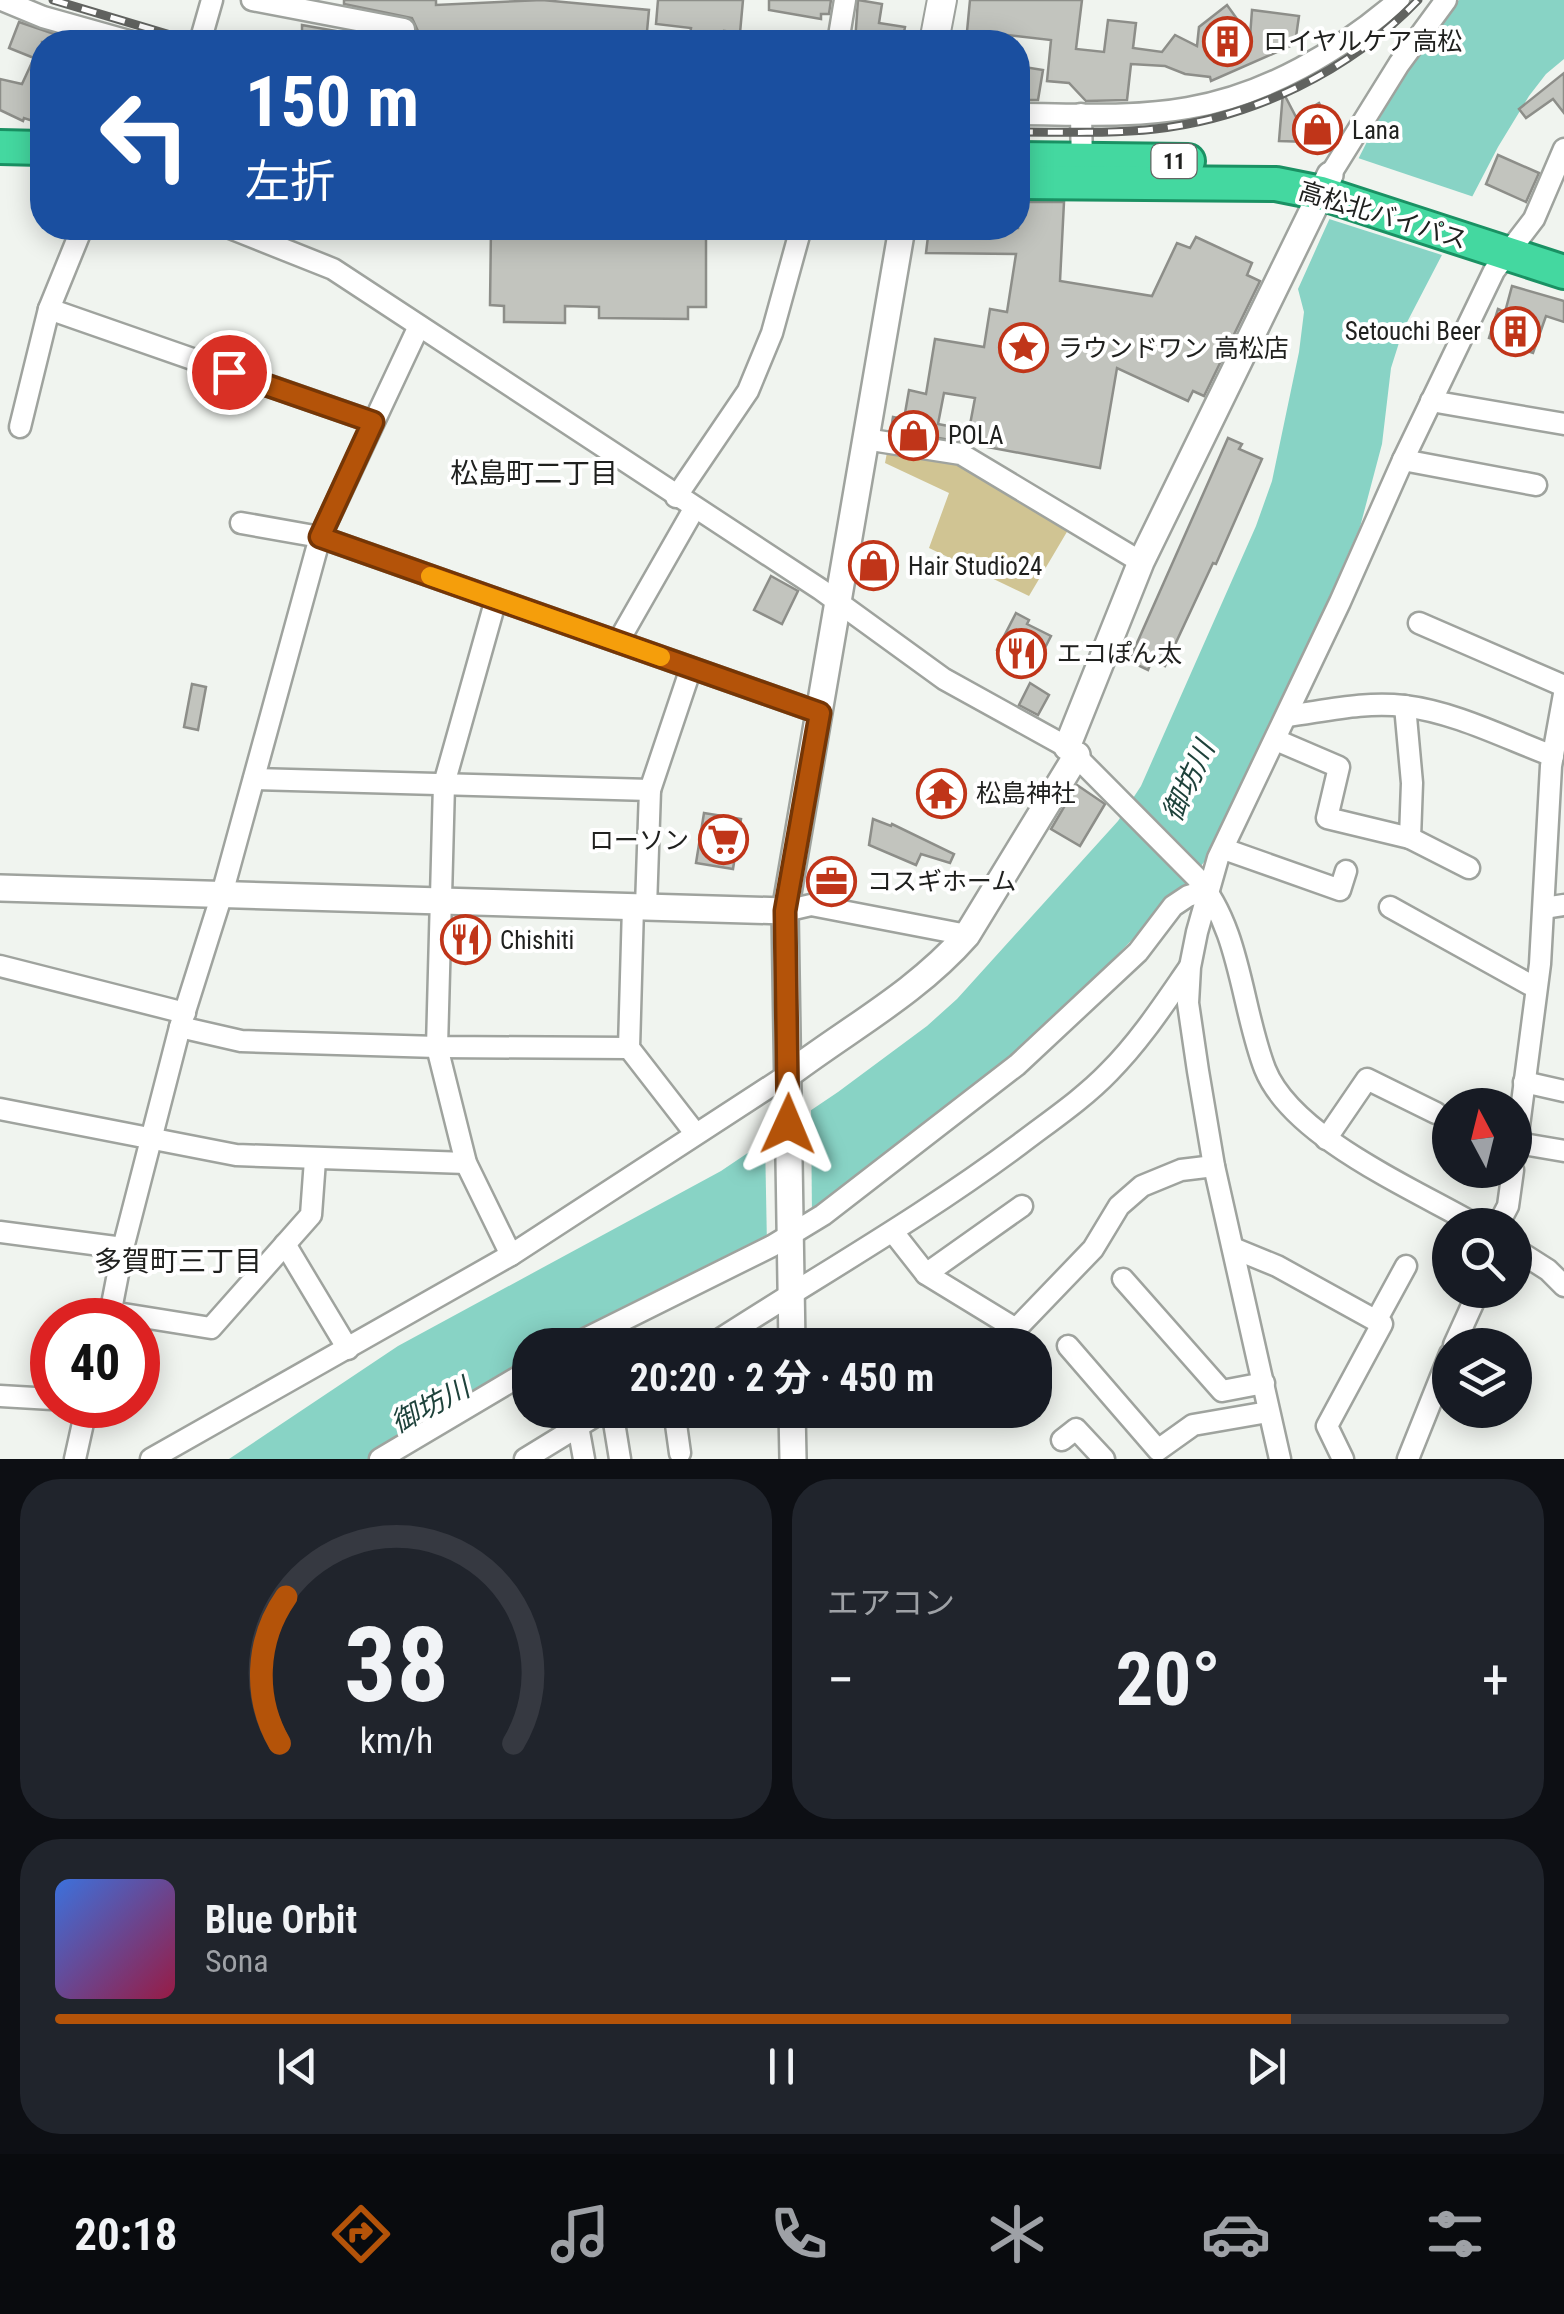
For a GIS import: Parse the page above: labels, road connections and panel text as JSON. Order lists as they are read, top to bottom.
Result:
{
  "streets": {
    "highway": ["11", "高松北バイパス"]
  },
  "districts": ["松島町二丁目", "多賀町三丁目"],
  "water": ["御坊川"],
  "places": {
    "building": ["ロイヤルケア高松", "Setouchi Beer"],
    "shop": ["Lana", "POLA", "Hair Studio24"],
    "place": ["ラウンドワン 高松店"],
    "restaurant": ["エコぽん太", "Chishiti"],
    "temple": ["松島神社"],
    "supermarket": ["ローソン"],
    "office": ["コスギホーム"]
  },
  "north": "top",
  "page": {
    "turn": ["150 m", "左折"],
    "limit": "40",
    "trip": "20:20 · 2 分 · 450 m",
    "tile": "エアコン",
    "heat": ["−", "20°", "+"],
    "song": ["Blue Orbit", "Sona"],
    "tabs": "20:18",
    "gauge": ["38", "km/h"]
  }
}
